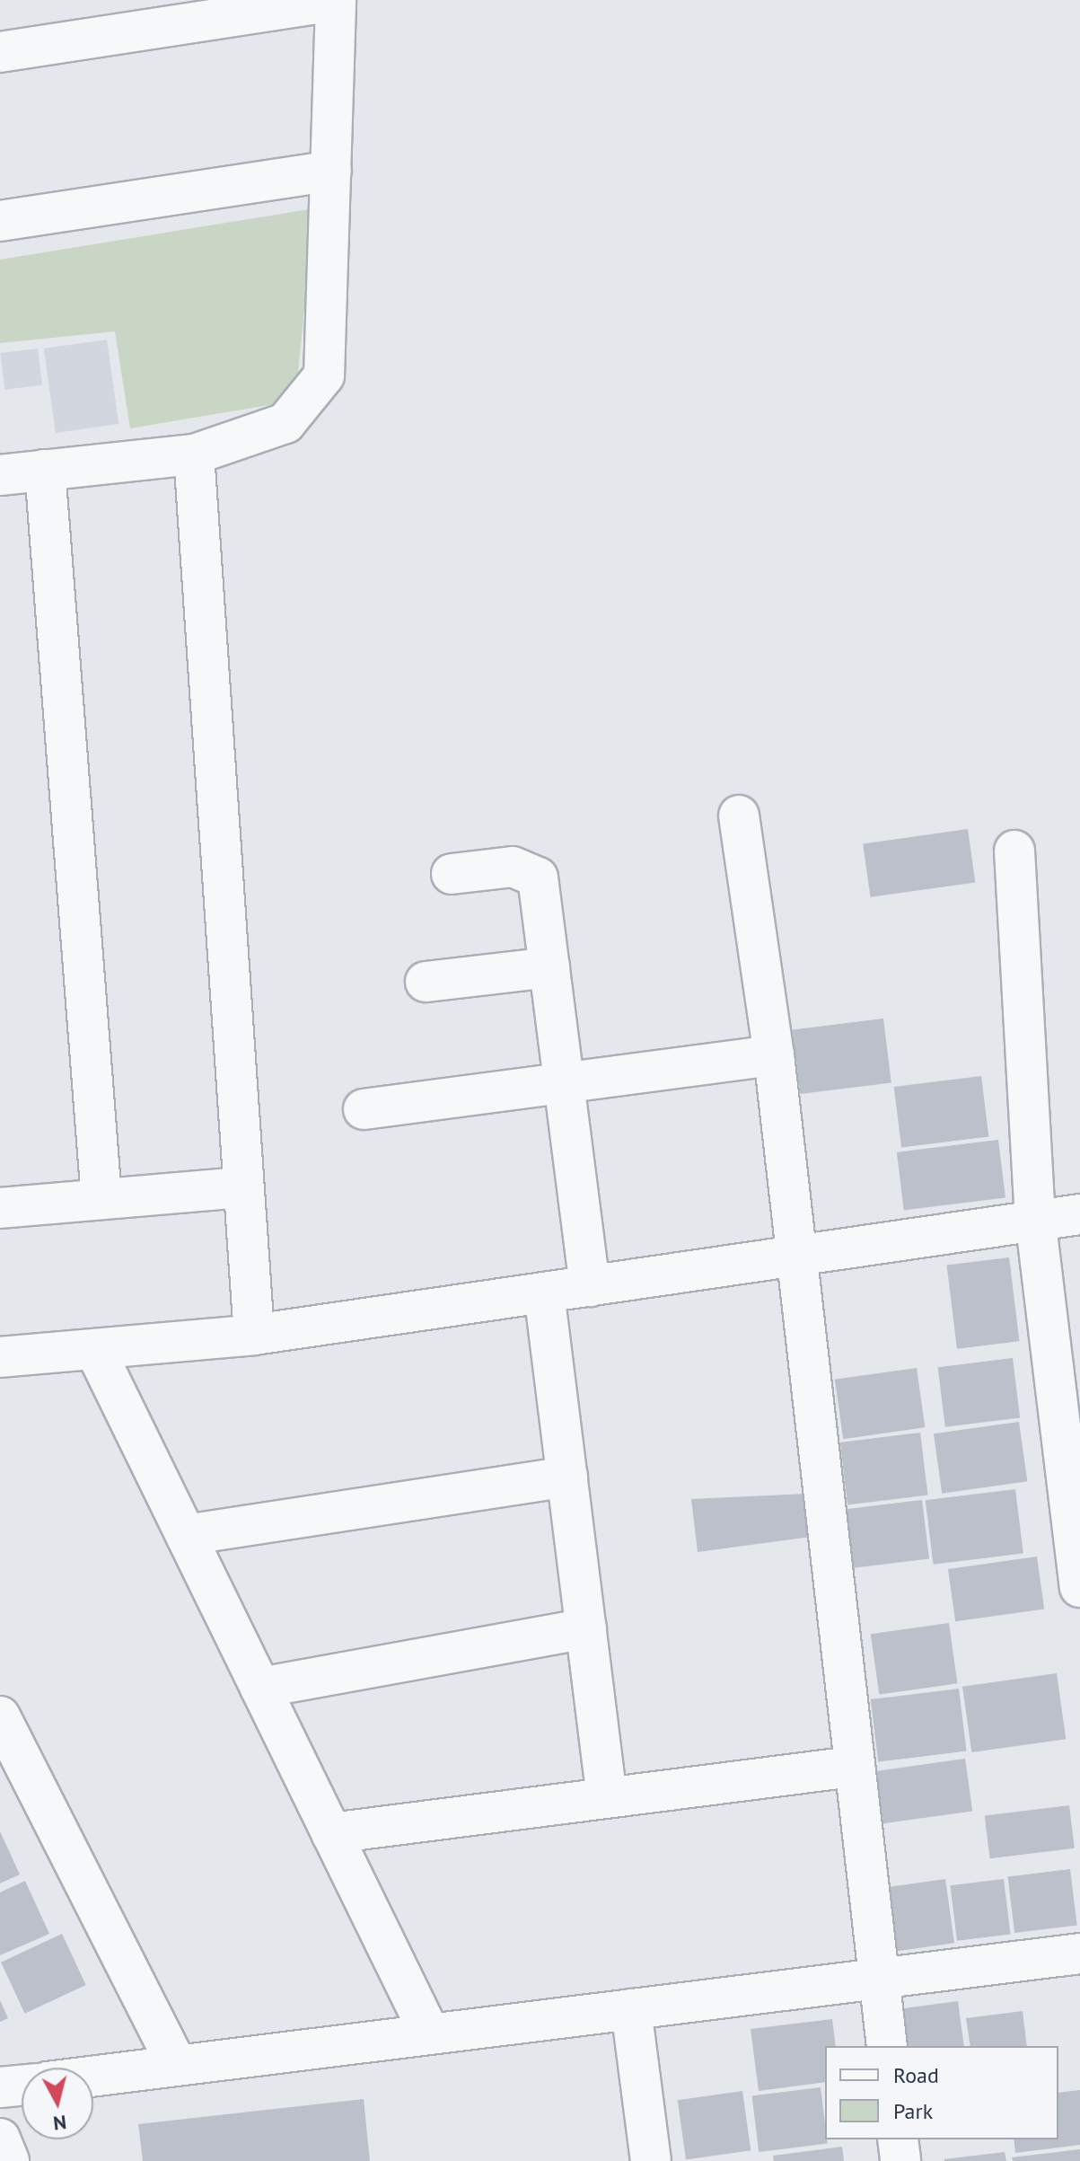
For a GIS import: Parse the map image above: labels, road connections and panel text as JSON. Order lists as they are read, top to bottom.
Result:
{
  "legend": ["Road", "Park"],
  "north": "bottom"
}
